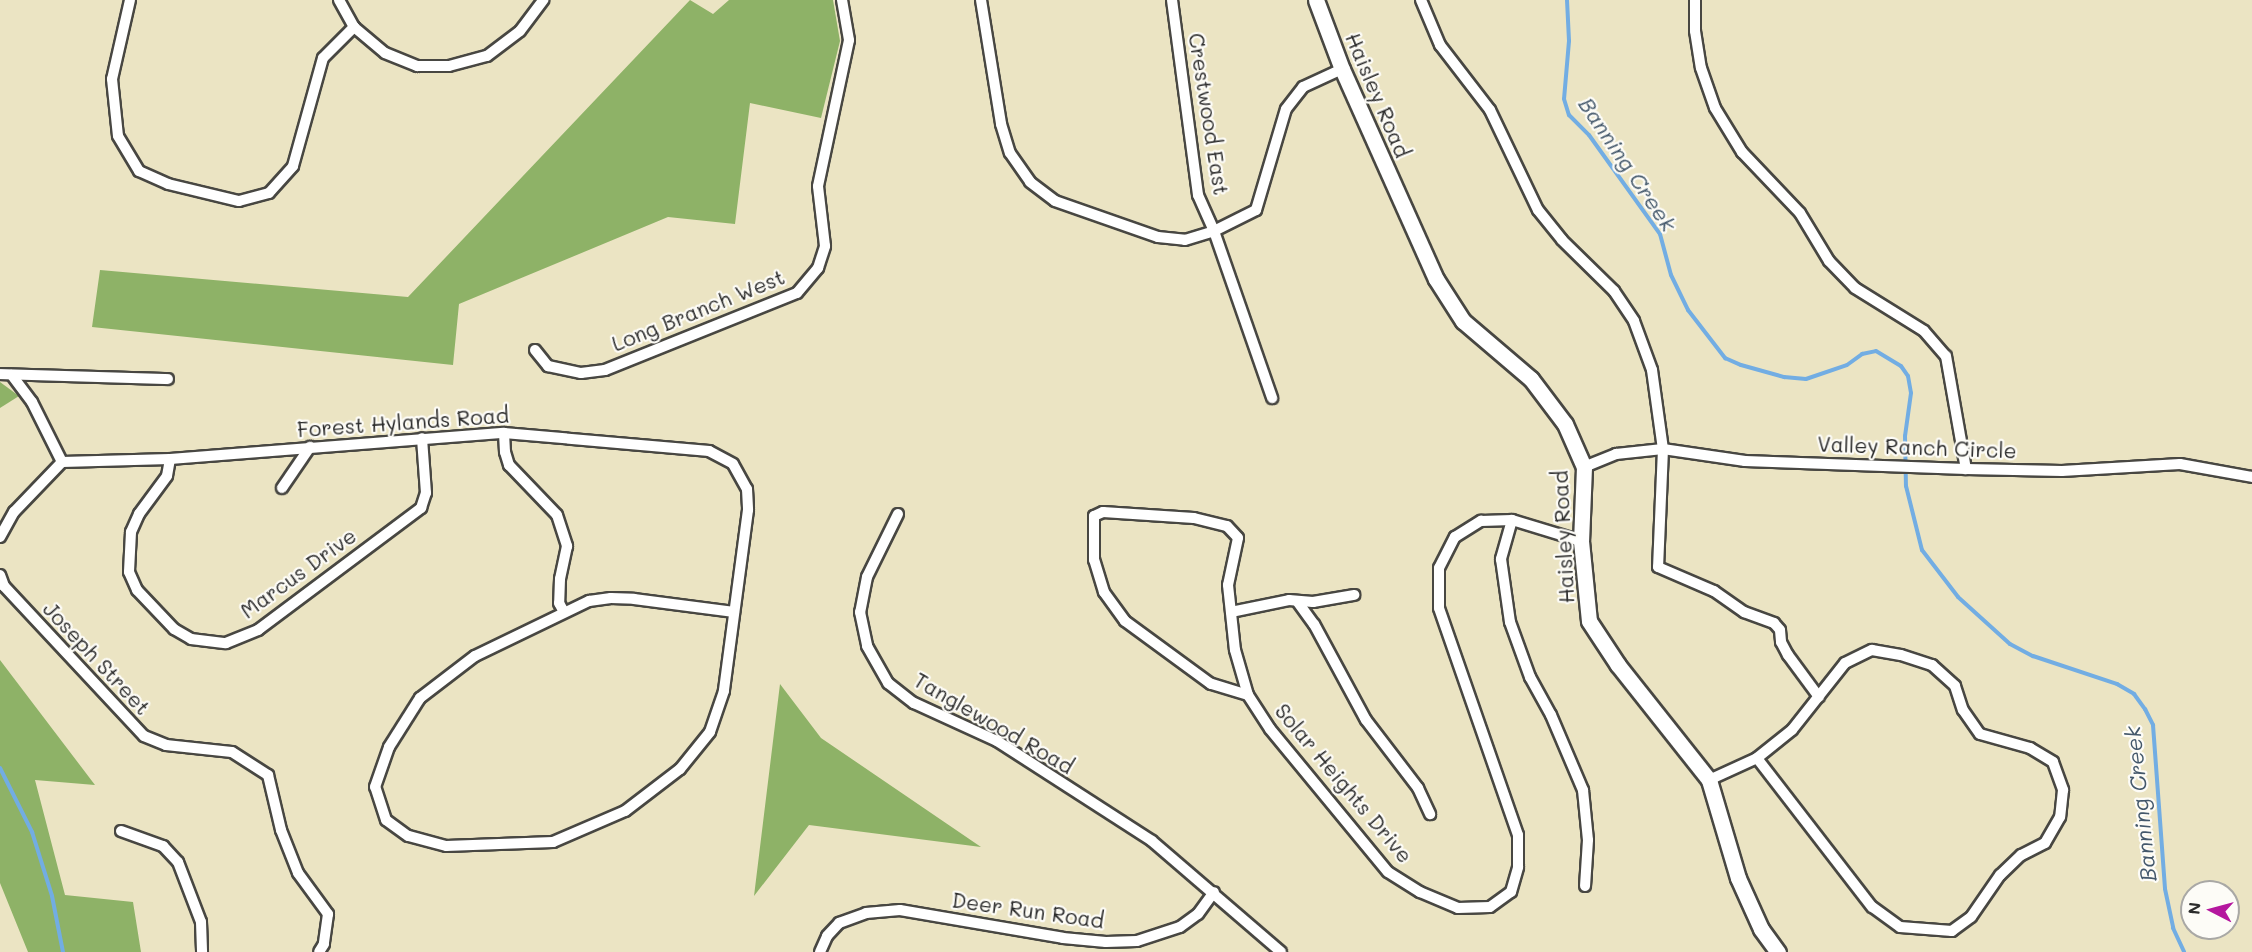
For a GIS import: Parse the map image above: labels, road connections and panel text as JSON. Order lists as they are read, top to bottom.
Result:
{
  "streets": {
    "street": [
      "Haisley Road",
      "Crestwood East",
      "Long Branch West",
      "Forest Hylands Road",
      "Valley Ranch Circle",
      "Marcus Drive",
      "Joseph Street",
      "Tanglewood Road",
      "Solar Heights Drive",
      "Deer Run Road"
    ]
  },
  "crossings": [
    ["Haisley Road", "Valley Ranch Circle"],
    ["Haisley Road", "Solar Heights Drive"],
    ["Forest Hylands Road", "Marcus Drive"],
    ["Tanglewood Road", "Deer Run Road"]
  ],
  "water": ["Banning Creek"],
  "north": "left"
}
